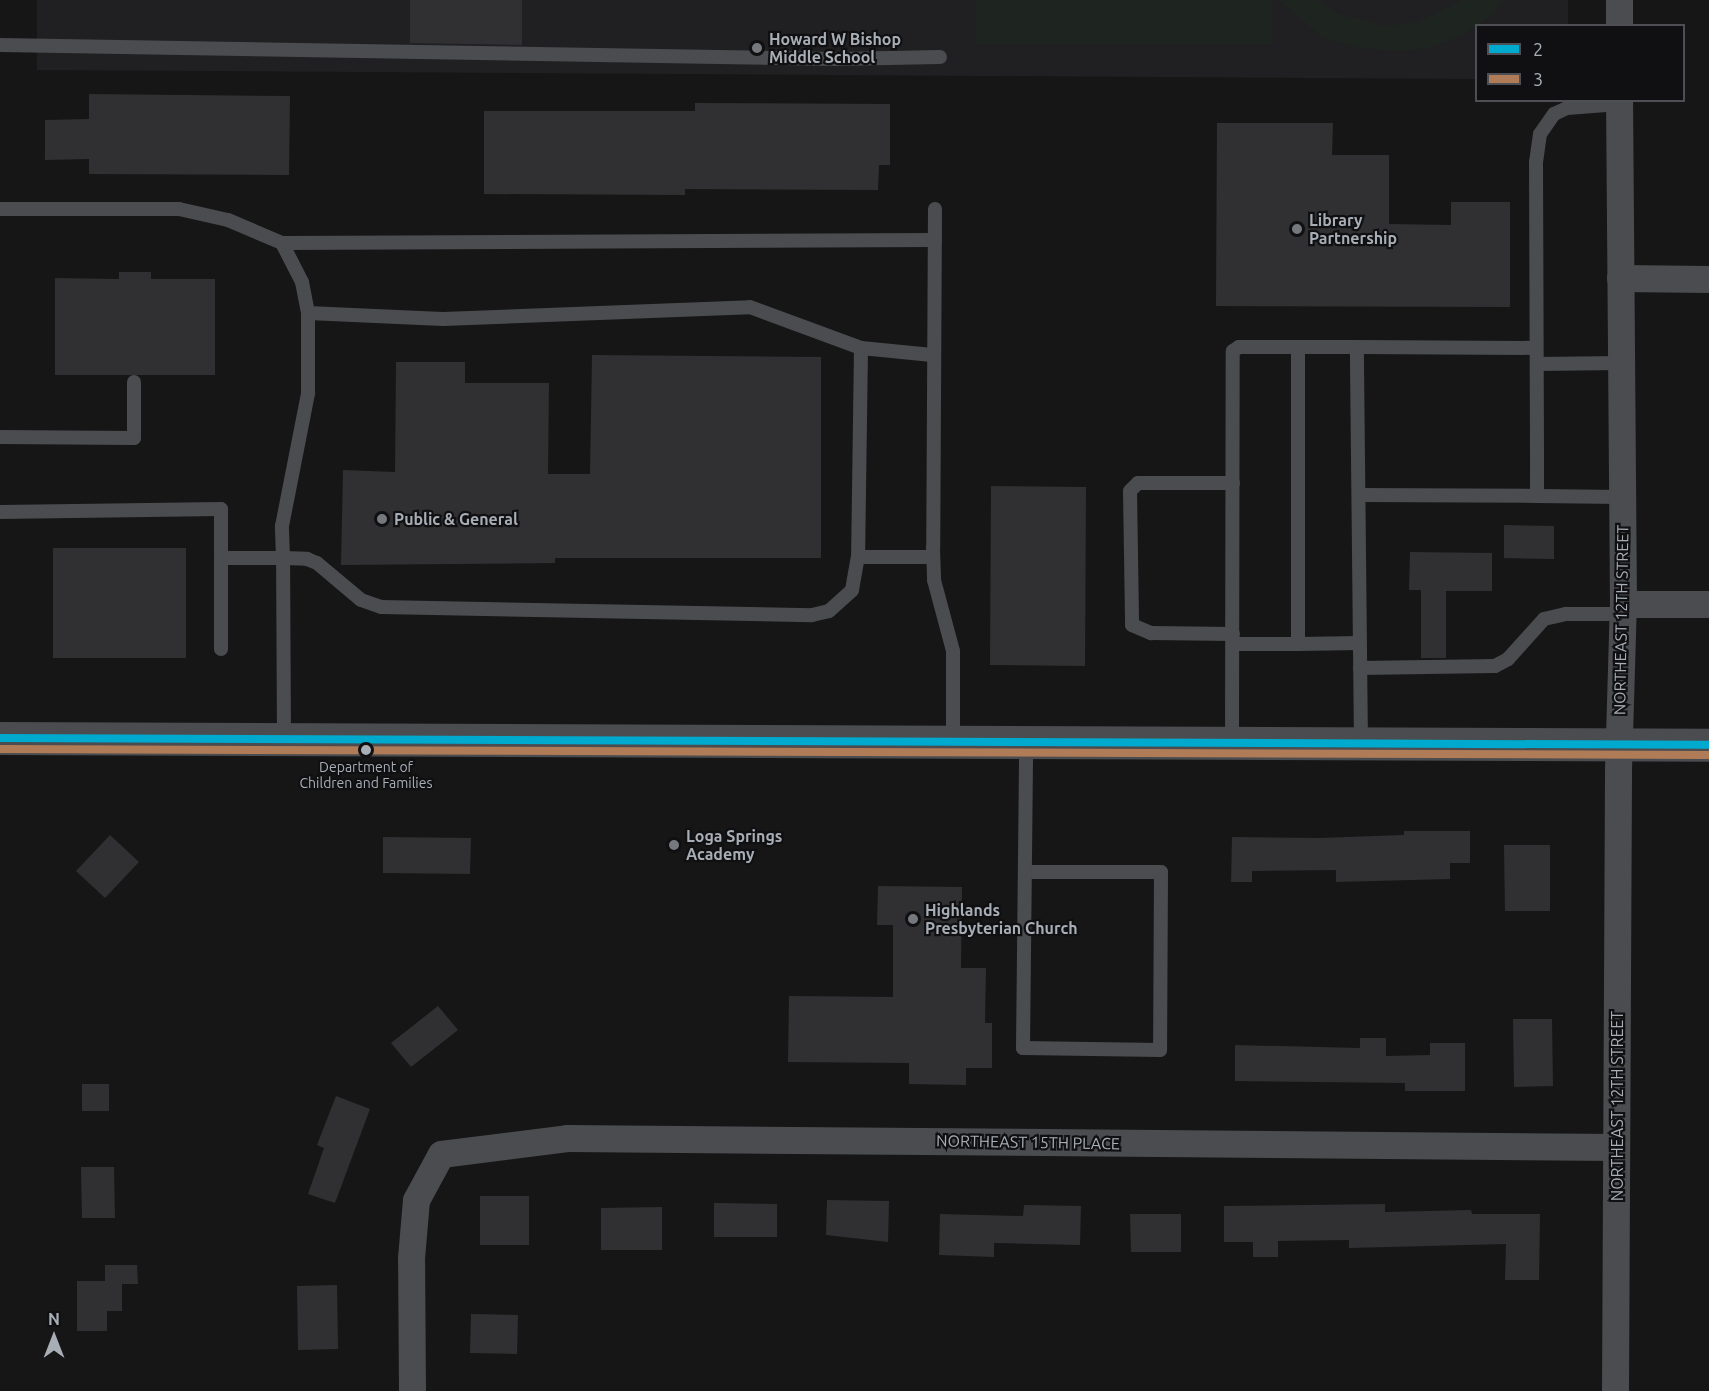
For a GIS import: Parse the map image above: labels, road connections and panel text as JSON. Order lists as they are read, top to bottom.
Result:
{
  "streets": {
    "street": ["NORTHEAST 12TH STREET", "NORTHEAST 15TH PLACE"]
  },
  "crossings": [
    ["NORTHEAST 12TH STREET", "NORTHEAST 15TH PLACE"]
  ],
  "places": [
    "Howard W Bishop Middle School",
    "Library Partnership",
    "Public & General",
    "Department of Children and Families",
    "Loga Springs Academy",
    "Highlands Presbyterian Church"
  ],
  "lines": ["transit line 2", "transit line 3"],
  "legend": ["2", "3"],
  "north": "top"
}
